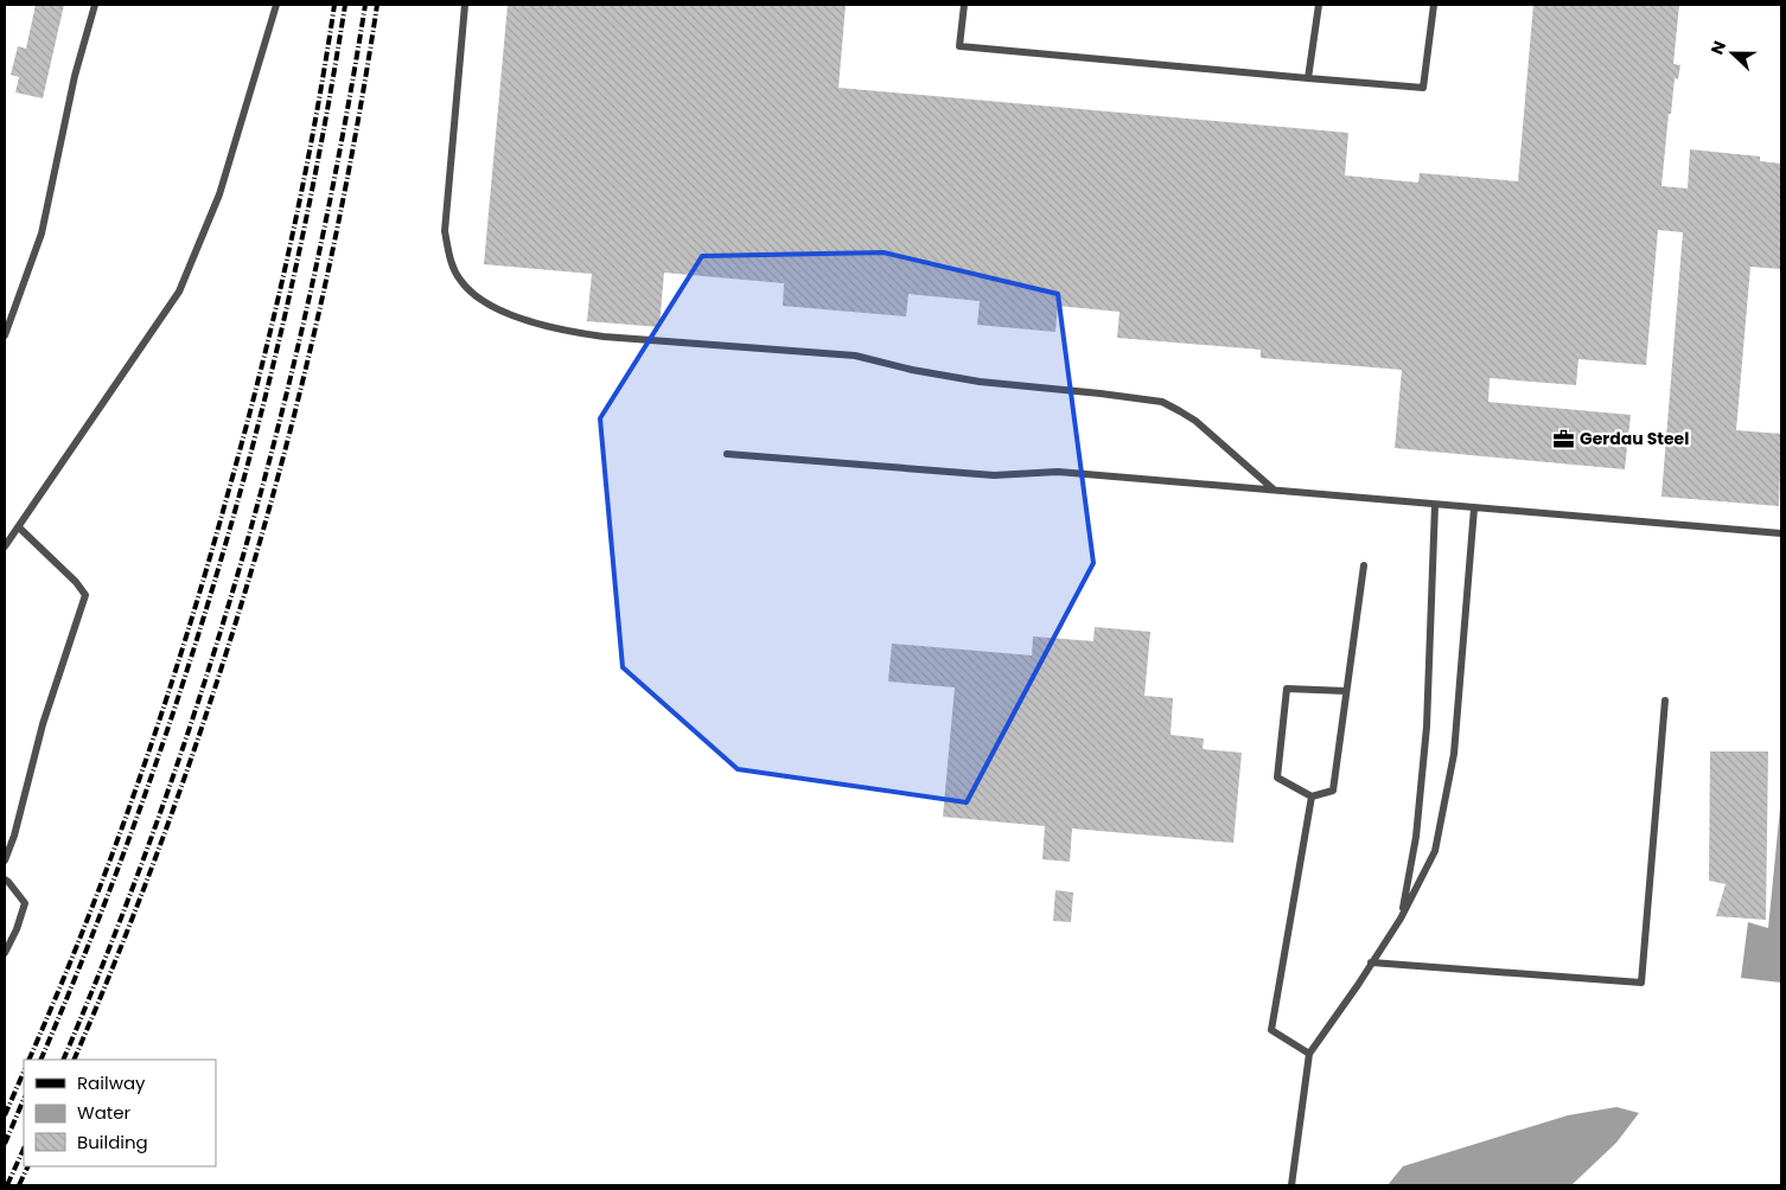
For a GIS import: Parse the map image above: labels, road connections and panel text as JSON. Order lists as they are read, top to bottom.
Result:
{
  "places": {
    "office": ["Gerdau Steel"]
  },
  "legend": ["Railway", "Water", "Building"],
  "north": "left"
}
